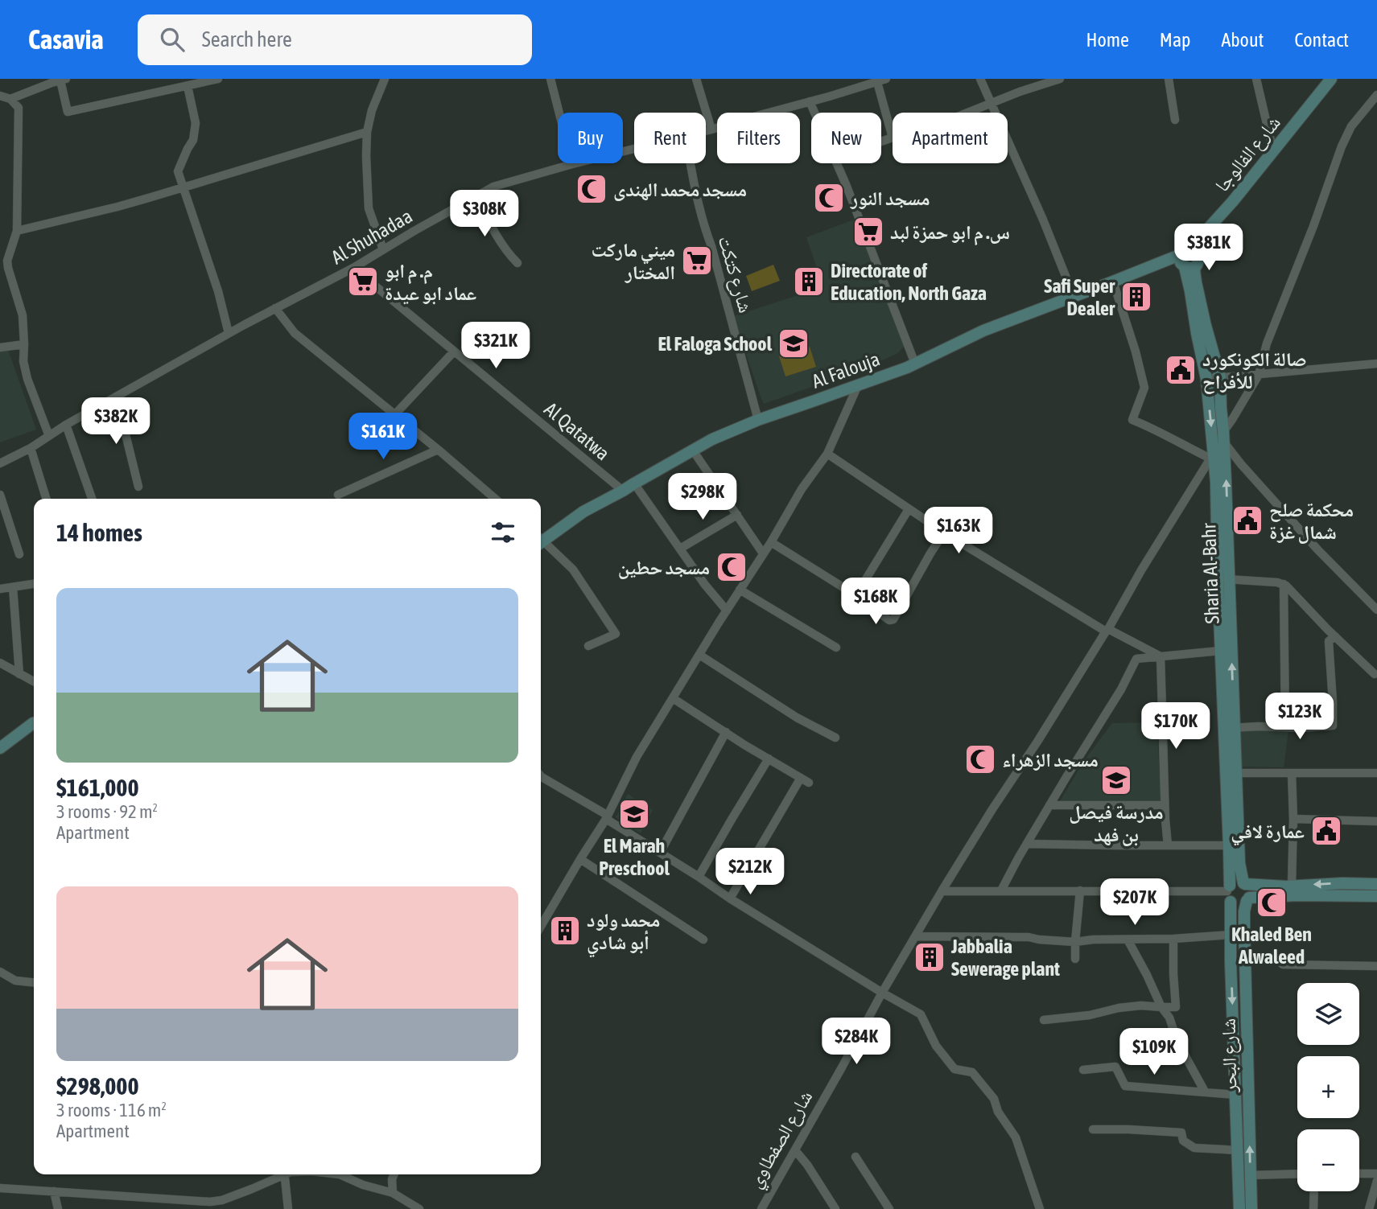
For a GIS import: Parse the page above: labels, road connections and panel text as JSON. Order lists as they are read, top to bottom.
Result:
{
  "streets": {
    "main road": [
      "شارع الفالوجا",
      "Al Falouja",
      "Sharia Al-Bahr",
      "شارع البحر"
    ],
    "street": [
      "Al Shuhadaa",
      "شارع كتكت",
      "Al Qatatwa",
      "شارع الصفطاوي"
    ]
  },
  "crossings": [
    ["شارع الفالوجا", "Al Falouja"],
    ["شارع الفالوجا", "Sharia Al-Bahr"],
    ["Al Shuhadaa", "Al Qatatwa"],
    ["شارع كتكت", "Al Falouja"],
    ["Al Falouja", "Al Qatatwa"],
    ["Al Falouja", "Sharia Al-Bahr"],
    ["Sharia Al-Bahr", "شارع البحر"],
    ["Sharia Al-Bahr", "شارع الصفطاوي"]
  ],
  "places": {
    "mosque": [
      "مسجد محمد الهندى",
      "مسجد النور",
      "مسجد حطين",
      "مسجد الزهراء",
      "Khaled Ben Alwaleed"
    ],
    "supermarket": ["س. م ابو حمزة لبد", "ميني ماركت المختار", "م. م ابو عماد ابو عيدة"],
    "building": [
      "Directorate of Education, North Gaza",
      "Safi Super Dealer",
      "محمد ولود أبو شادي",
      "Jabbalia Sewerage plant"
    ],
    "school or university": ["El Faloga School", "مدرسة فيصل بن فهد", "El Marah Preschool"],
    "public building": ["صالة الكونكورد للأفراح", "محكمة صلح شمال غزة", "عمارة لافي"]
  },
  "page": {
    "header": "Casavia",
    "search": "Search here",
    "nav": [
      "Home",
      "Map",
      "About",
      "Contact"
    ],
    "chip": [
      "Buy",
      "Rent",
      "Filters",
      "New",
      "Apartment"
    ],
    "price": [
      "$308K",
      "$381K",
      "$321K",
      "$382K",
      "$161K",
      "$298K",
      "$163K",
      "$168K",
      "$123K",
      "$170K",
      "$212K",
      "$207K",
      "$284K",
      "$109K"
    ],
    "heading": "14 homes",
    "list": [
      {
        "name": "$161,000",
        "note": "3 rooms · 92 m² · Apartment"
      },
      {
        "name": "$298,000",
        "note": "3 rooms · 116 m² · Apartment"
      }
    ],
    "map_buttons": ["+", "−"]
  }
}
